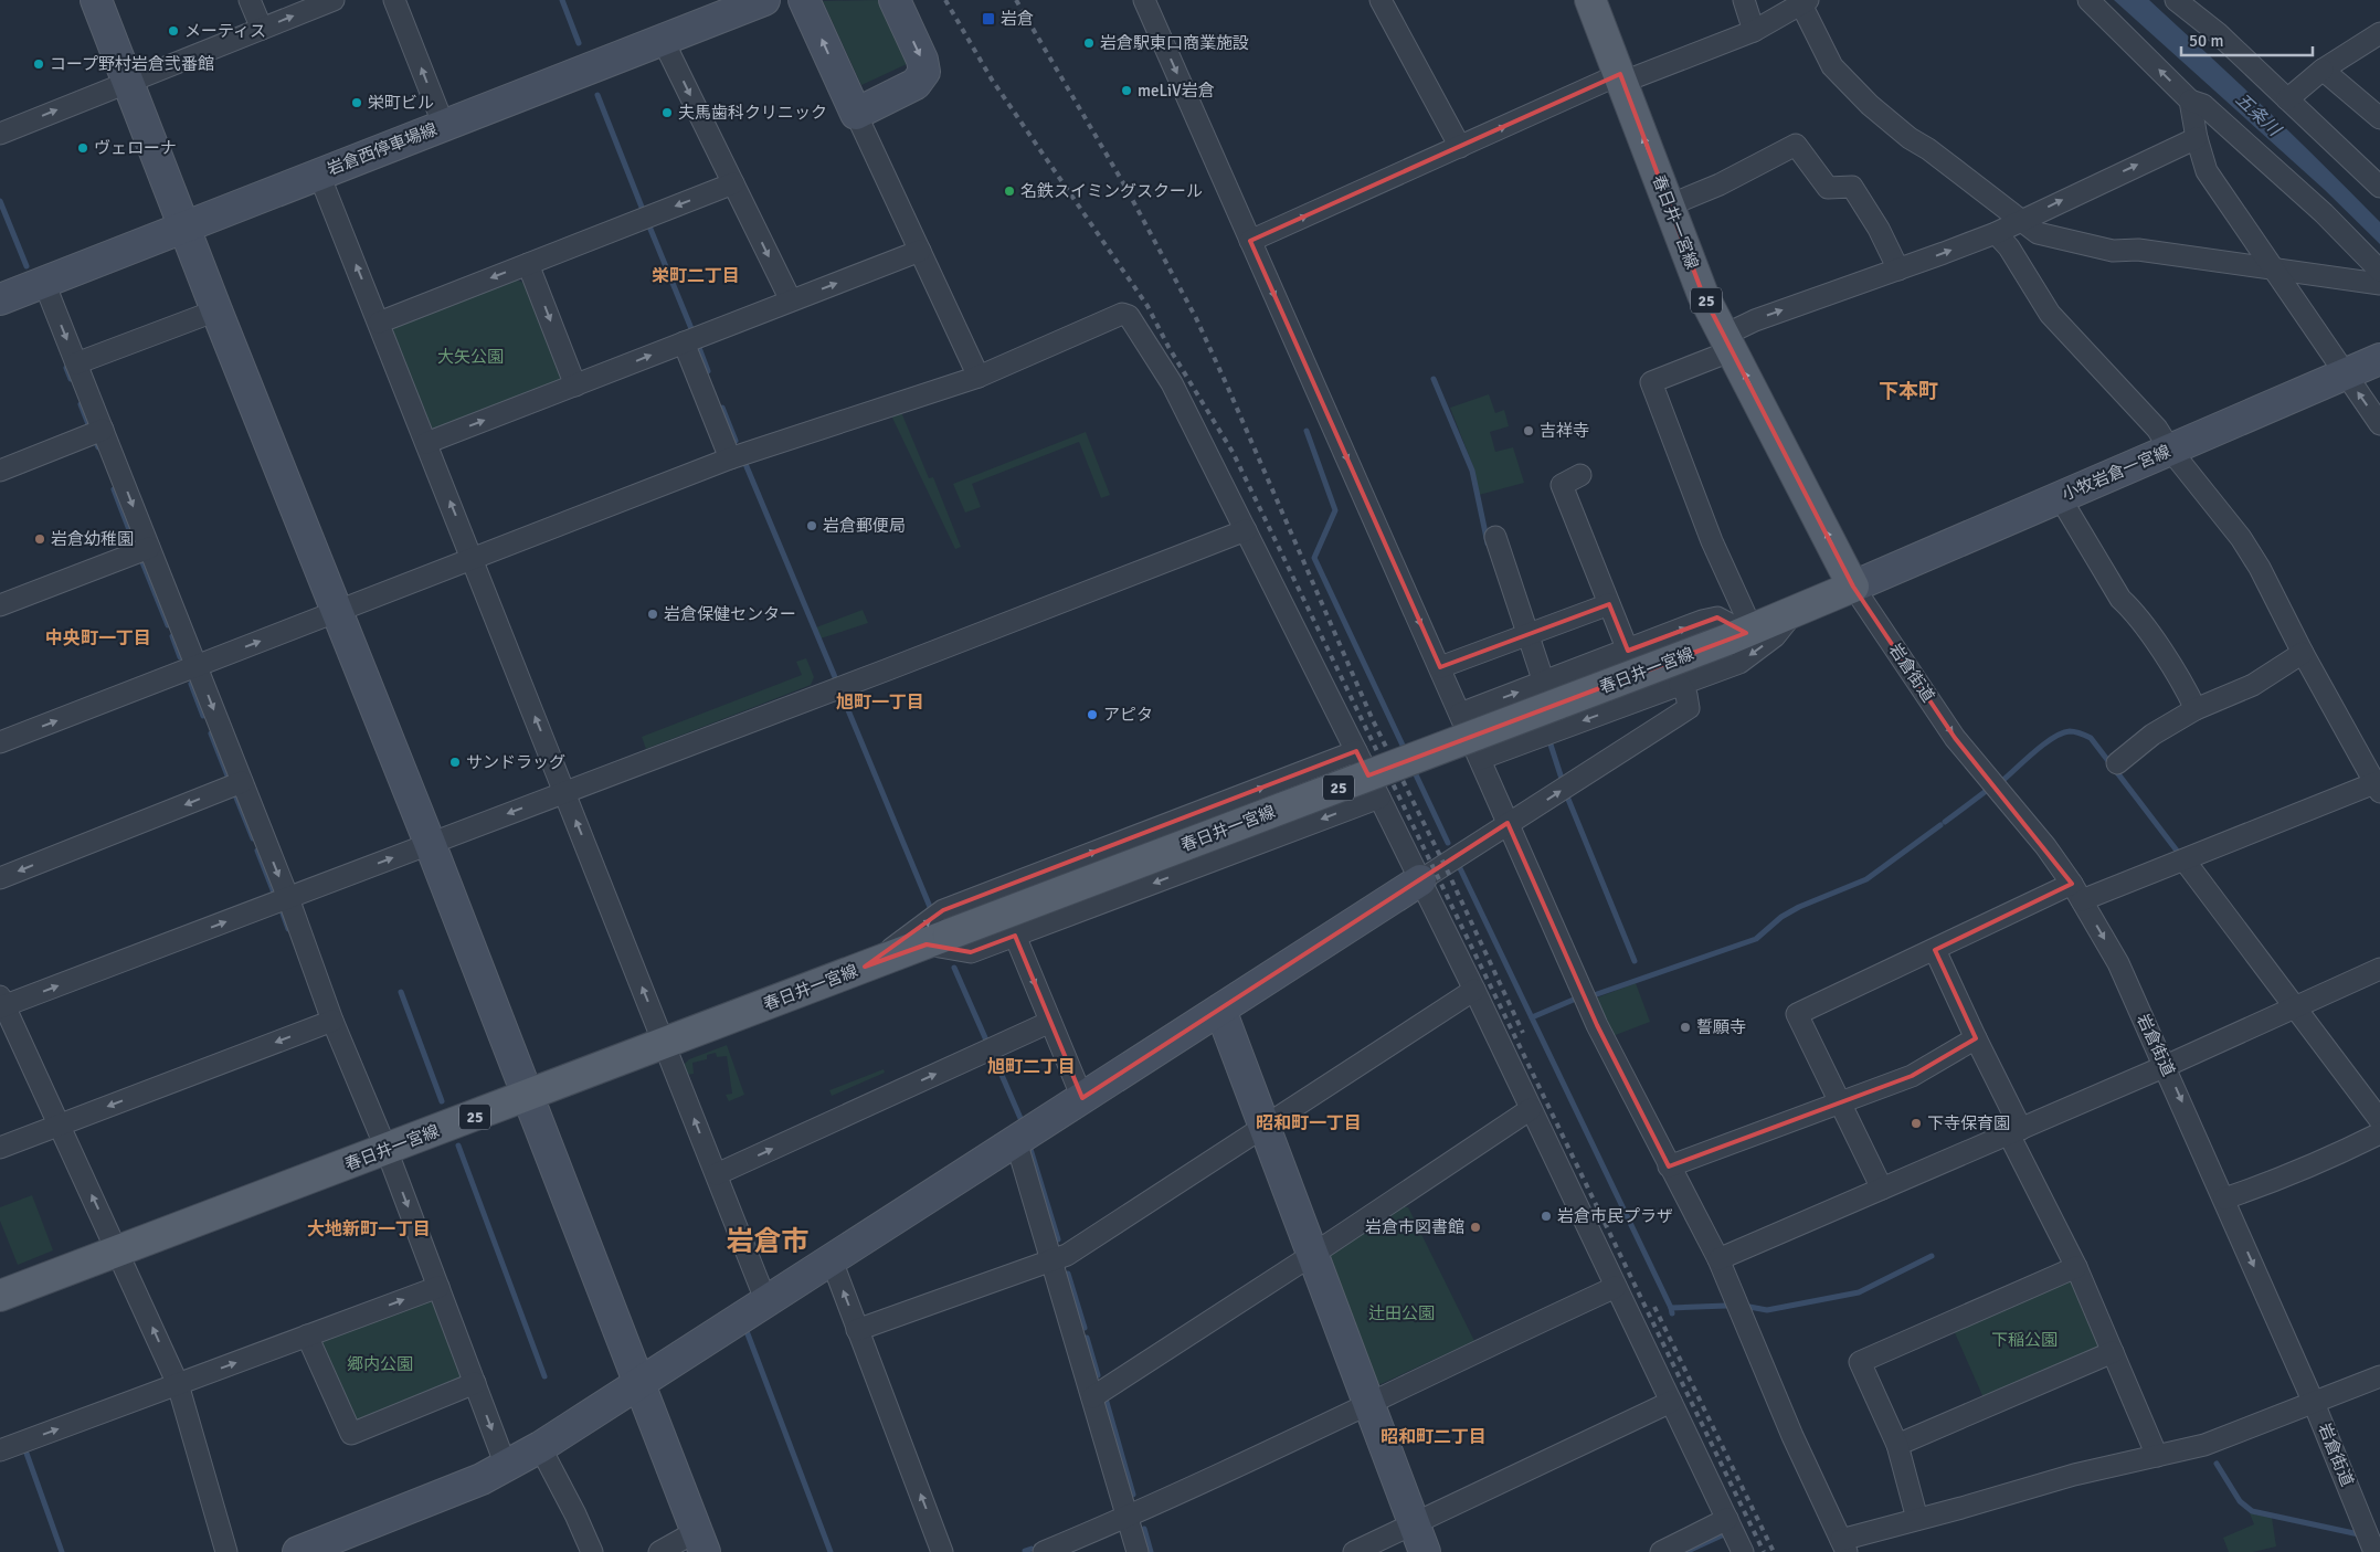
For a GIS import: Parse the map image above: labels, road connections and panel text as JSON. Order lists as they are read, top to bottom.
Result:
{
  "streets": {
    "main road": ["春日井一宮線", "25"],
    "street": ["岩倉西停車場線", "小牧岩倉一宮線", "岩倉街道"]
  },
  "crossings": [
    ["春日井一宮線", "小牧岩倉一宮線"],
    ["春日井一宮線", "岩倉街道"],
    ["小牧岩倉一宮線", "岩倉街道"]
  ],
  "districts": [
    "栄町二丁目",
    "下本町",
    "中央町一丁目",
    "旭町一丁目",
    "旭町二丁目",
    "昭和町一丁目",
    "大地新町一丁目",
    "岩倉市",
    "昭和町二丁目"
  ],
  "water": ["五条川"],
  "parks": [
    "大矢公園",
    "辻田公園",
    "下稲公園",
    "郷内公園"
  ],
  "places": {
    "transit": ["岩倉"],
    "other": [
      "メーティス",
      "岩倉駅東口商業施設",
      "コープ野村岩倉弐番館",
      "meLiV岩倉",
      "栄町ビル",
      "夫馬歯科クリニック",
      "ヴェローナ",
      "名鉄スイミングスクール",
      "吉祥寺",
      "岩倉郵便局",
      "岩倉幼稚園",
      "岩倉保健センター",
      "アピタ",
      "サンドラッグ",
      "誓願寺",
      "下寺保育園",
      "岩倉市民プラザ",
      "岩倉市図書館"
    ]
  },
  "scale_bar": "50 m"
}
